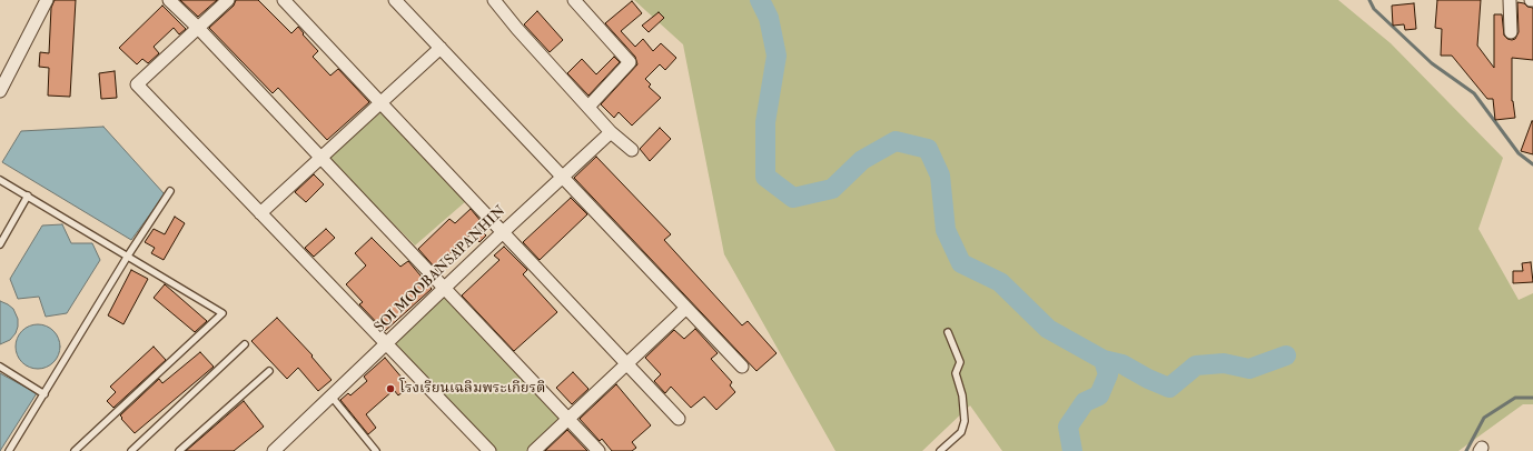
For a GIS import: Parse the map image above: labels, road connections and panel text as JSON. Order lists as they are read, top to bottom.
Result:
{
  "streets": {
    "street": ["SOI MOOBANSAPANHIN"]
  },
  "places": ["โรงเรียนเฉลิมพระเกียรติ"]
}
